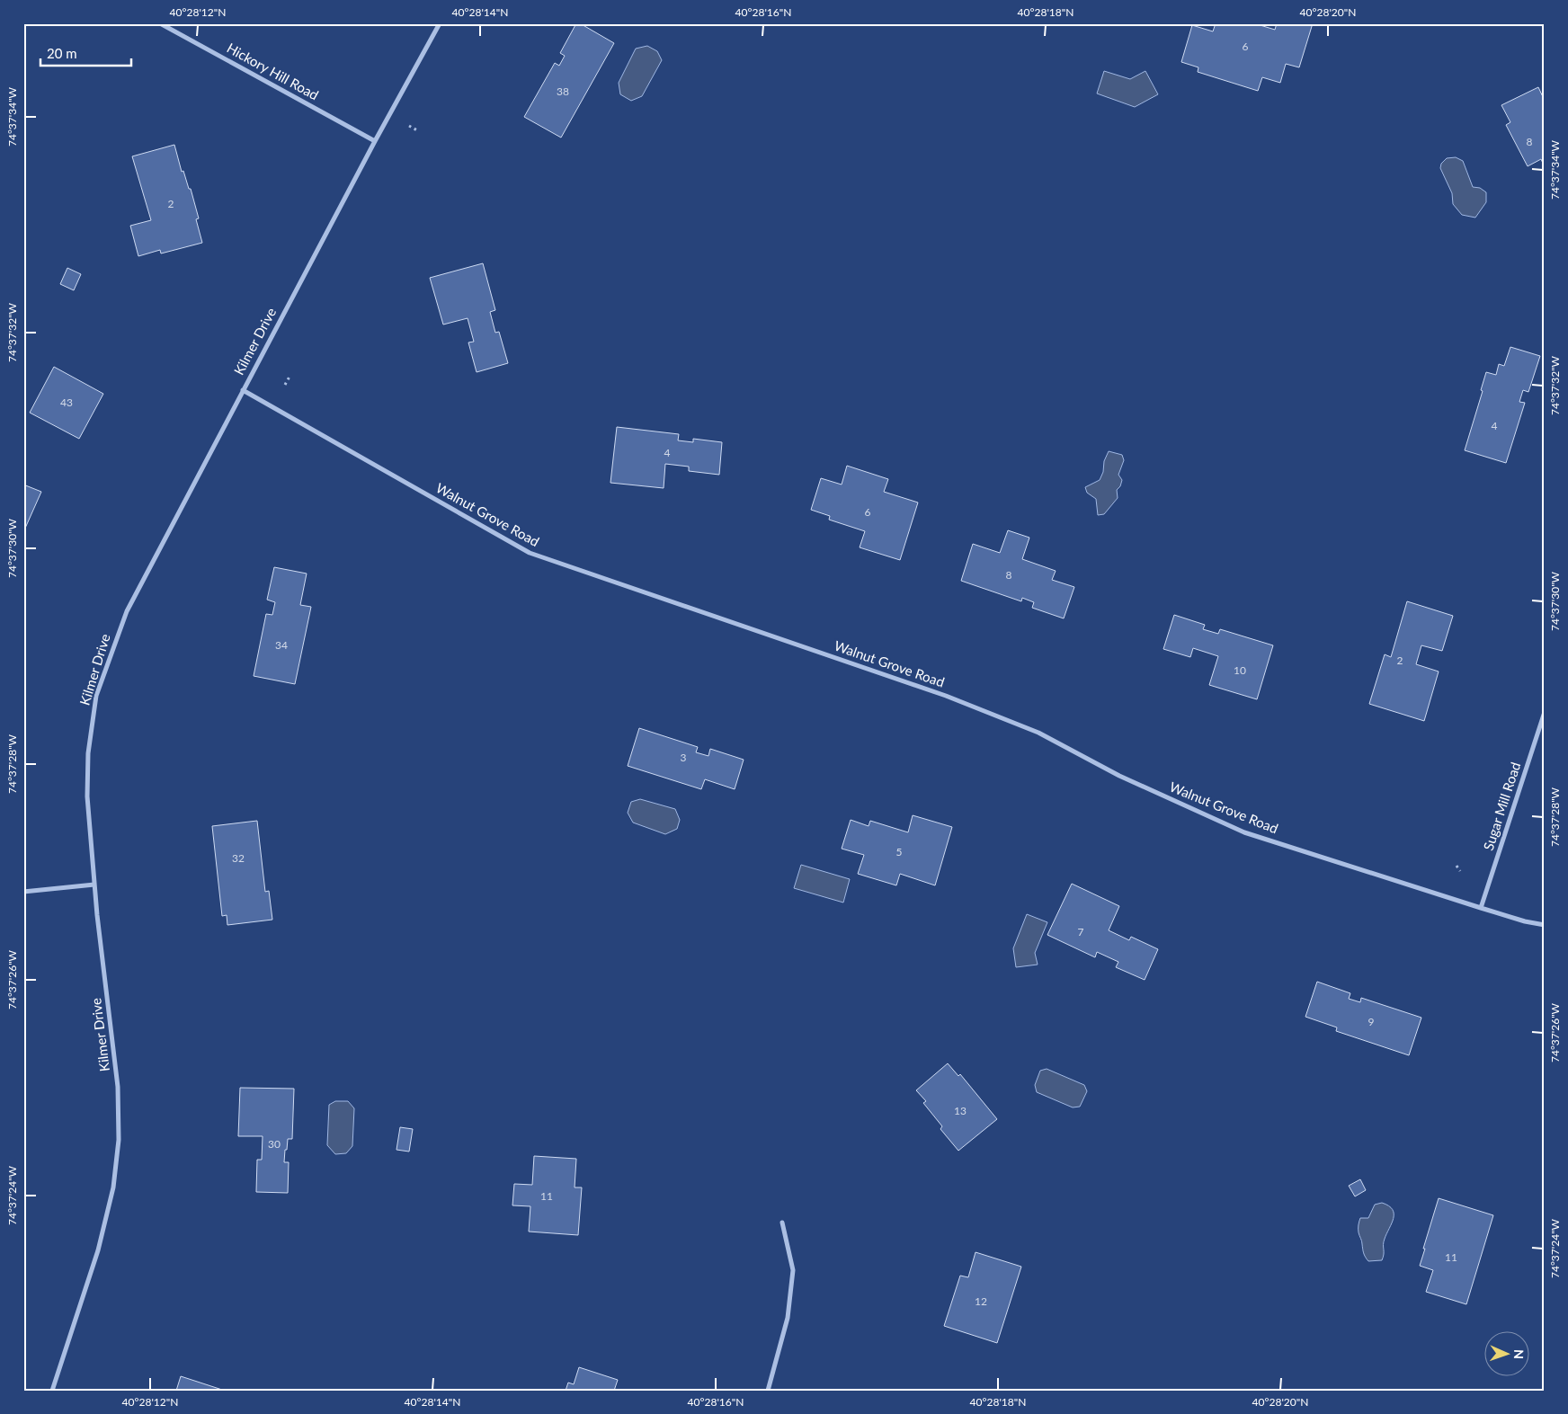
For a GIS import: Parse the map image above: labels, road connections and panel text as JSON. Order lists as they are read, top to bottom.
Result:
{
  "streets": {
    "street": [
      "Hickory Hill Road",
      "Kilmer Drive",
      "Walnut Grove Road",
      "Sugar Mill Road"
    ]
  },
  "crossings": [
    ["Hickory Hill Road", "Kilmer Drive"],
    ["Kilmer Drive", "Walnut Grove Road"],
    ["Walnut Grove Road", "Sugar Mill Road"]
  ],
  "house_numbers": [
    "6",
    "38",
    "8",
    "2",
    "43",
    "4",
    "4",
    "6",
    "8",
    "34",
    "2",
    "10",
    "3",
    "5",
    "32",
    "7",
    "9",
    "13",
    "30",
    "11",
    "11",
    "12"
  ],
  "scale_bar": "20 m",
  "north": "right",
  "coordinates": [
    "40°28'12\"N",
    "40°28'14\"N",
    "40°28'16\"N",
    "40°28'18\"N",
    "40°28'20\"N",
    "74°37'34\"W",
    "74°37'32\"W",
    "74°37'30\"W",
    "74°37'28\"W",
    "74°37'26\"W",
    "74°37'24\"W"
  ]
}
